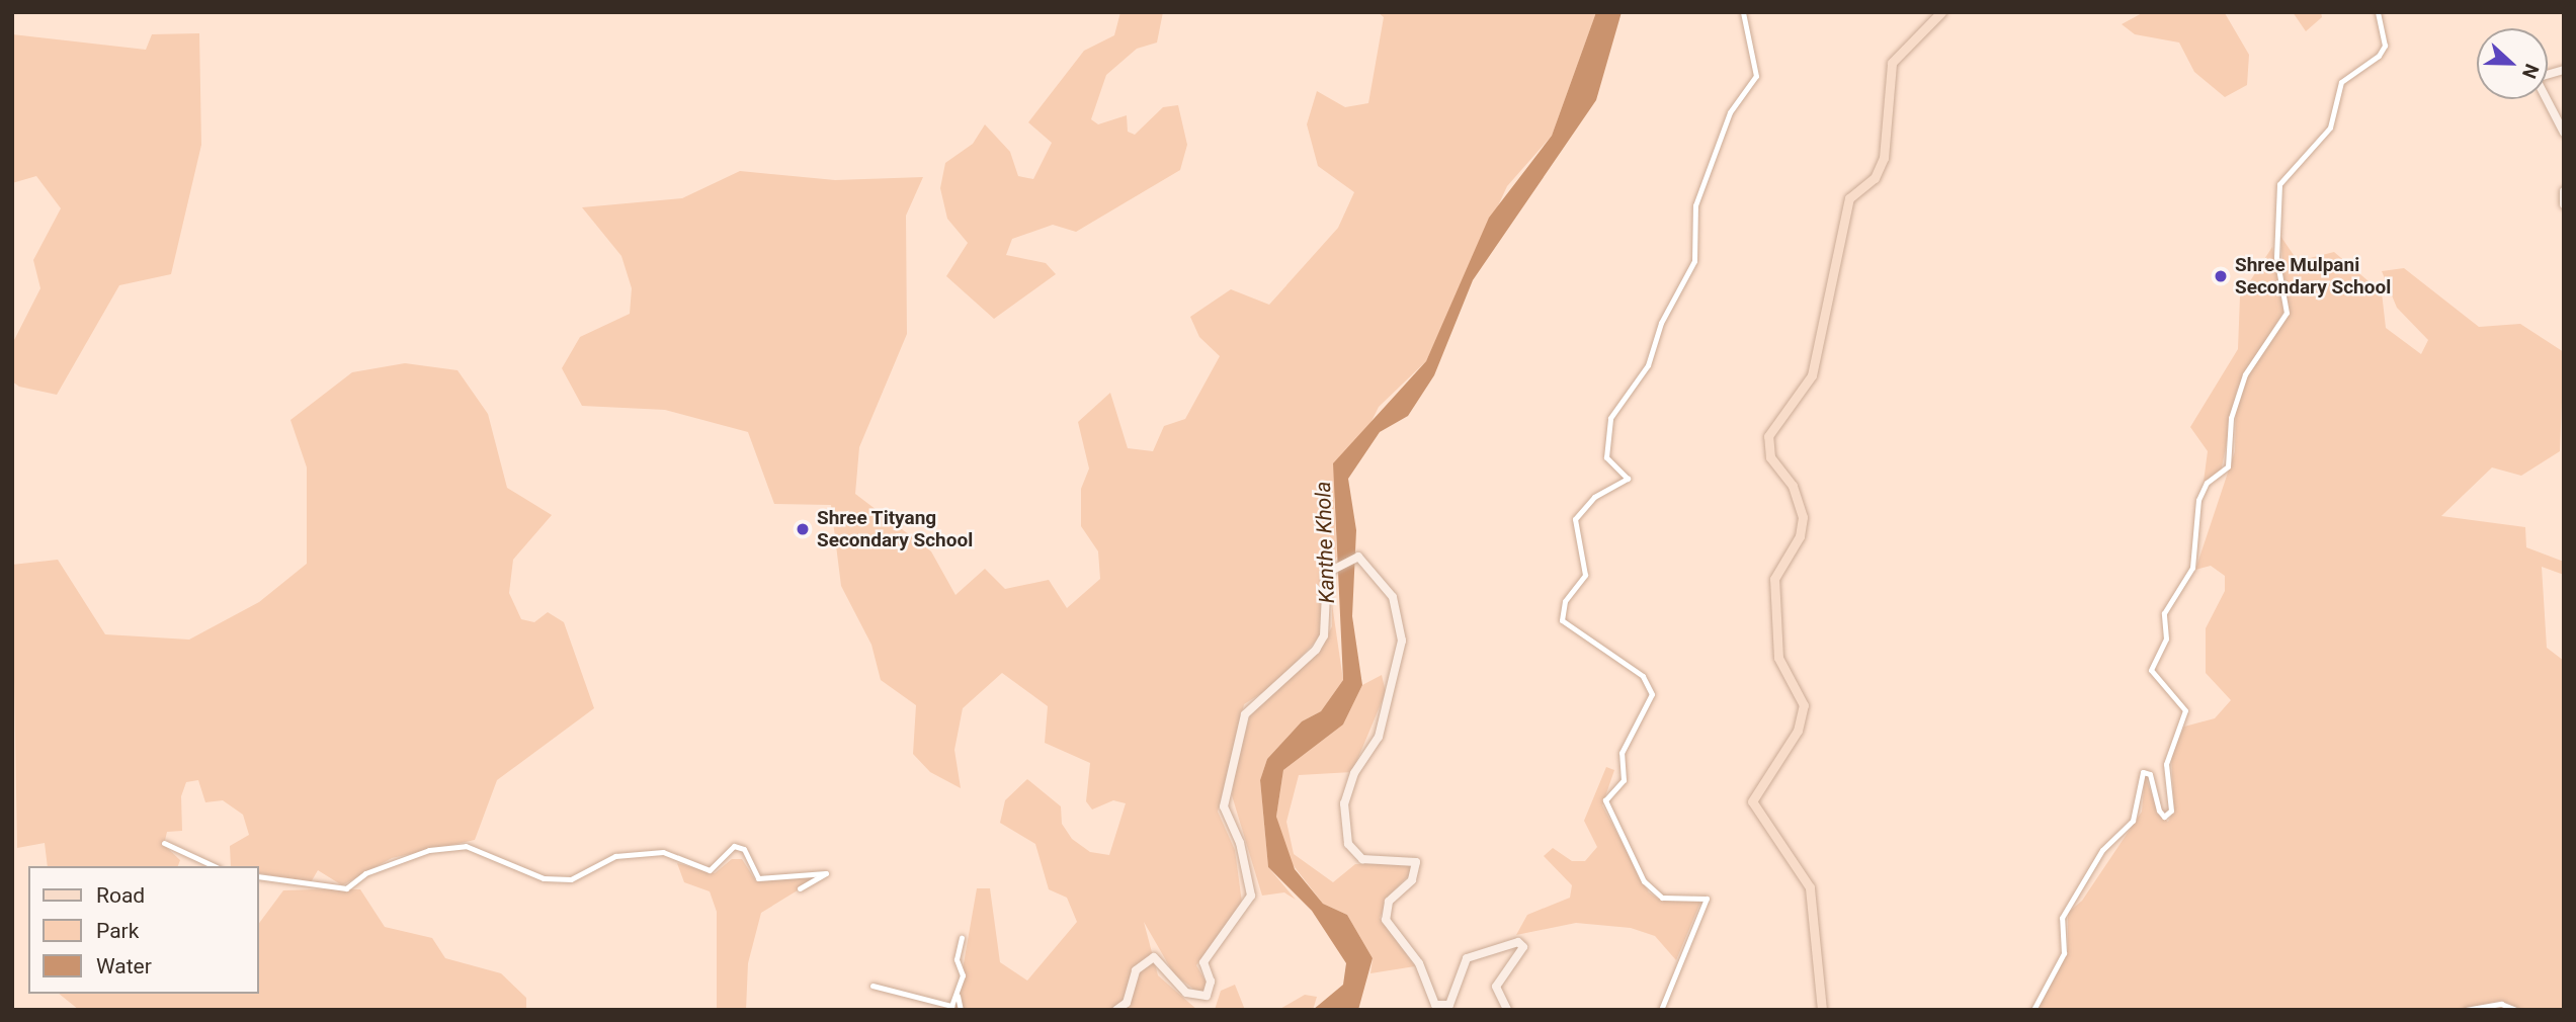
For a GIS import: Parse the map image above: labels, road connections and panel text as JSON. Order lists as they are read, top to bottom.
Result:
{
  "water": ["Kanthe Khola"],
  "places": ["Shree Mulpani Secondary School", "Shree Tityang Secondary School"],
  "legend": ["Road", "Park", "Water"],
  "north": "right"
}
